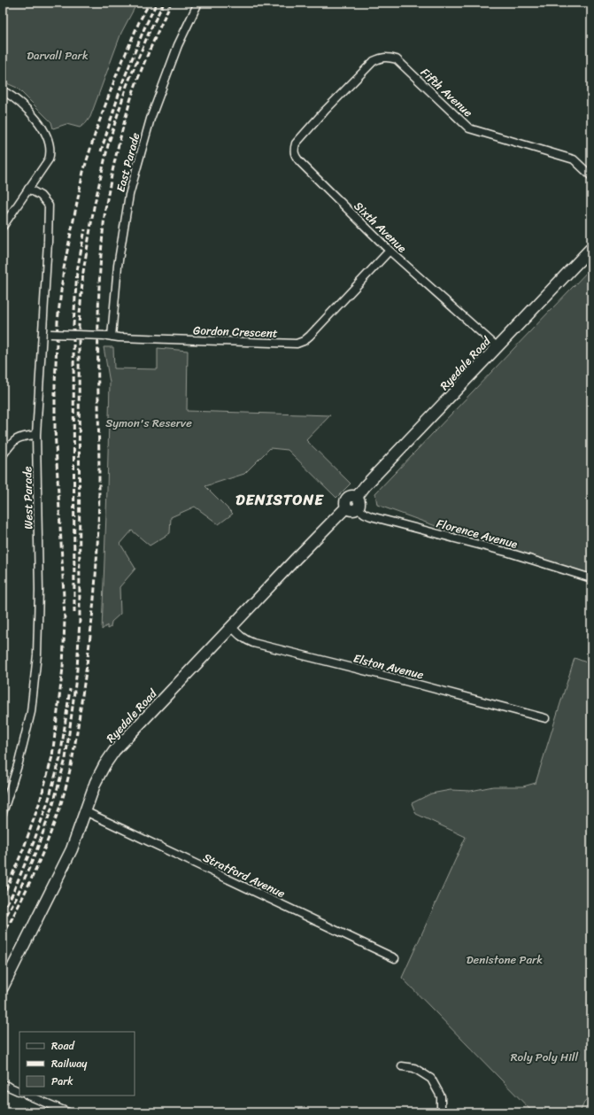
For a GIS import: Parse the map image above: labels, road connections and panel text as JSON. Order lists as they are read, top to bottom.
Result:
{
  "streets": {
    "street": [
      "Fifth Avenue",
      "East Parade",
      "Sixth Avenue",
      "Gordon Crescent",
      "Ryedale Road",
      "West Parade",
      "Florence Avenue",
      "Elston Avenue",
      "Stratford Avenue"
    ]
  },
  "crossings": [
    ["Fifth Avenue", "Sixth Avenue"],
    ["East Parade", "Gordon Crescent"],
    ["Sixth Avenue", "Gordon Crescent"],
    ["Sixth Avenue", "Ryedale Road"],
    ["Gordon Crescent", "West Parade"],
    ["Ryedale Road", "Florence Avenue"],
    ["Ryedale Road", "Elston Avenue"],
    ["Ryedale Road", "Stratford Avenue"]
  ],
  "districts": ["DENISTONE"],
  "parks": [
    "Darvall Park",
    "Symon's Reserve",
    "Denistone Park",
    "Roly Poly Hill"
  ],
  "legend": ["Road", "Railway", "Park"]
}
